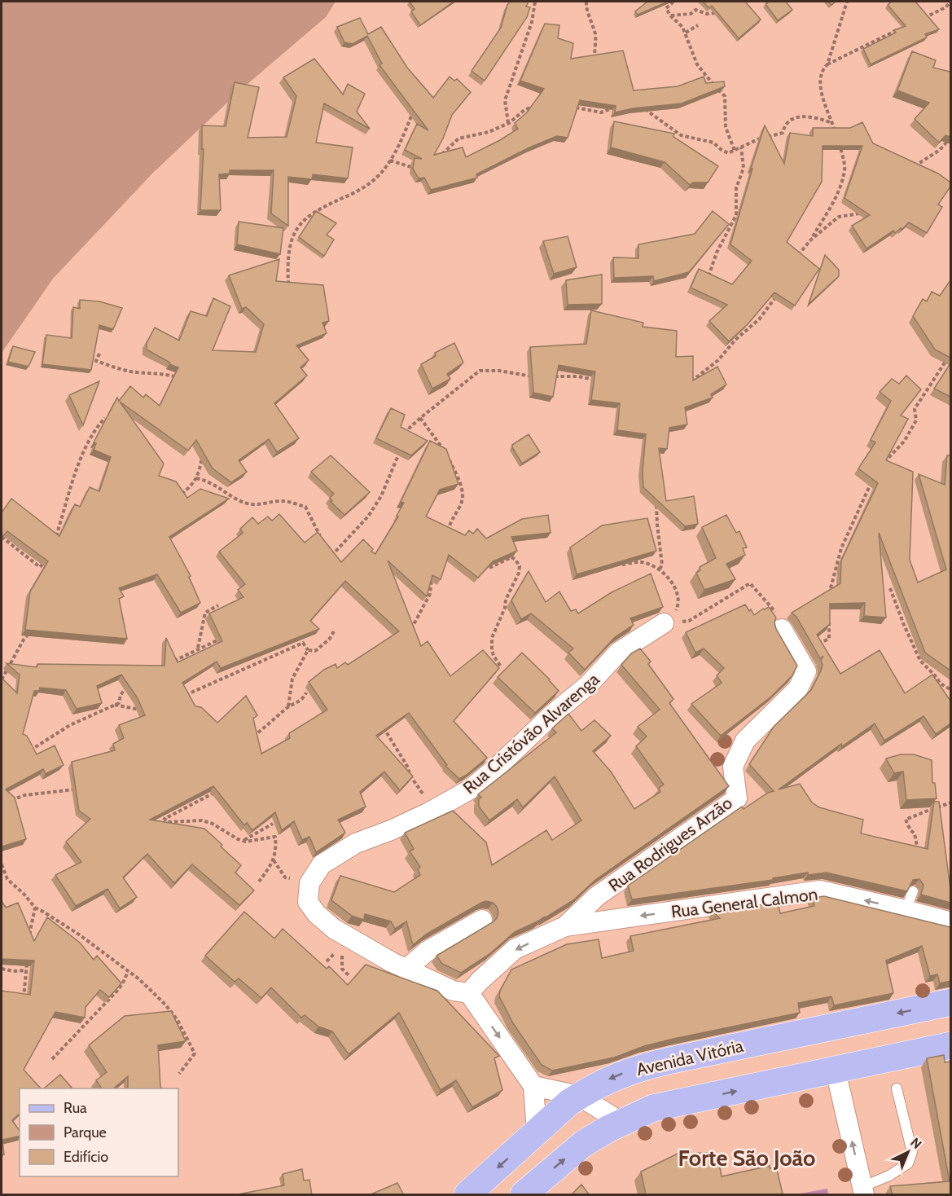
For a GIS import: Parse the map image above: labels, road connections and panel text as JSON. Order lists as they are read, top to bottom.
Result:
{
  "streets": {
    "main road": ["Avenida Vitória"],
    "street": ["Rua Cristóvão Alvarenga", "Rua Rodrigues Arzão", "Rua General Calmon"]
  },
  "crossings": [
    ["Rua Rodrigues Arzão", "Rua General Calmon"]
  ],
  "one_way": ["Rua General Calmon"],
  "districts": ["Forte São João"],
  "legend": ["Rua", "Parque", "Edifício"],
  "north": "top right"
}
